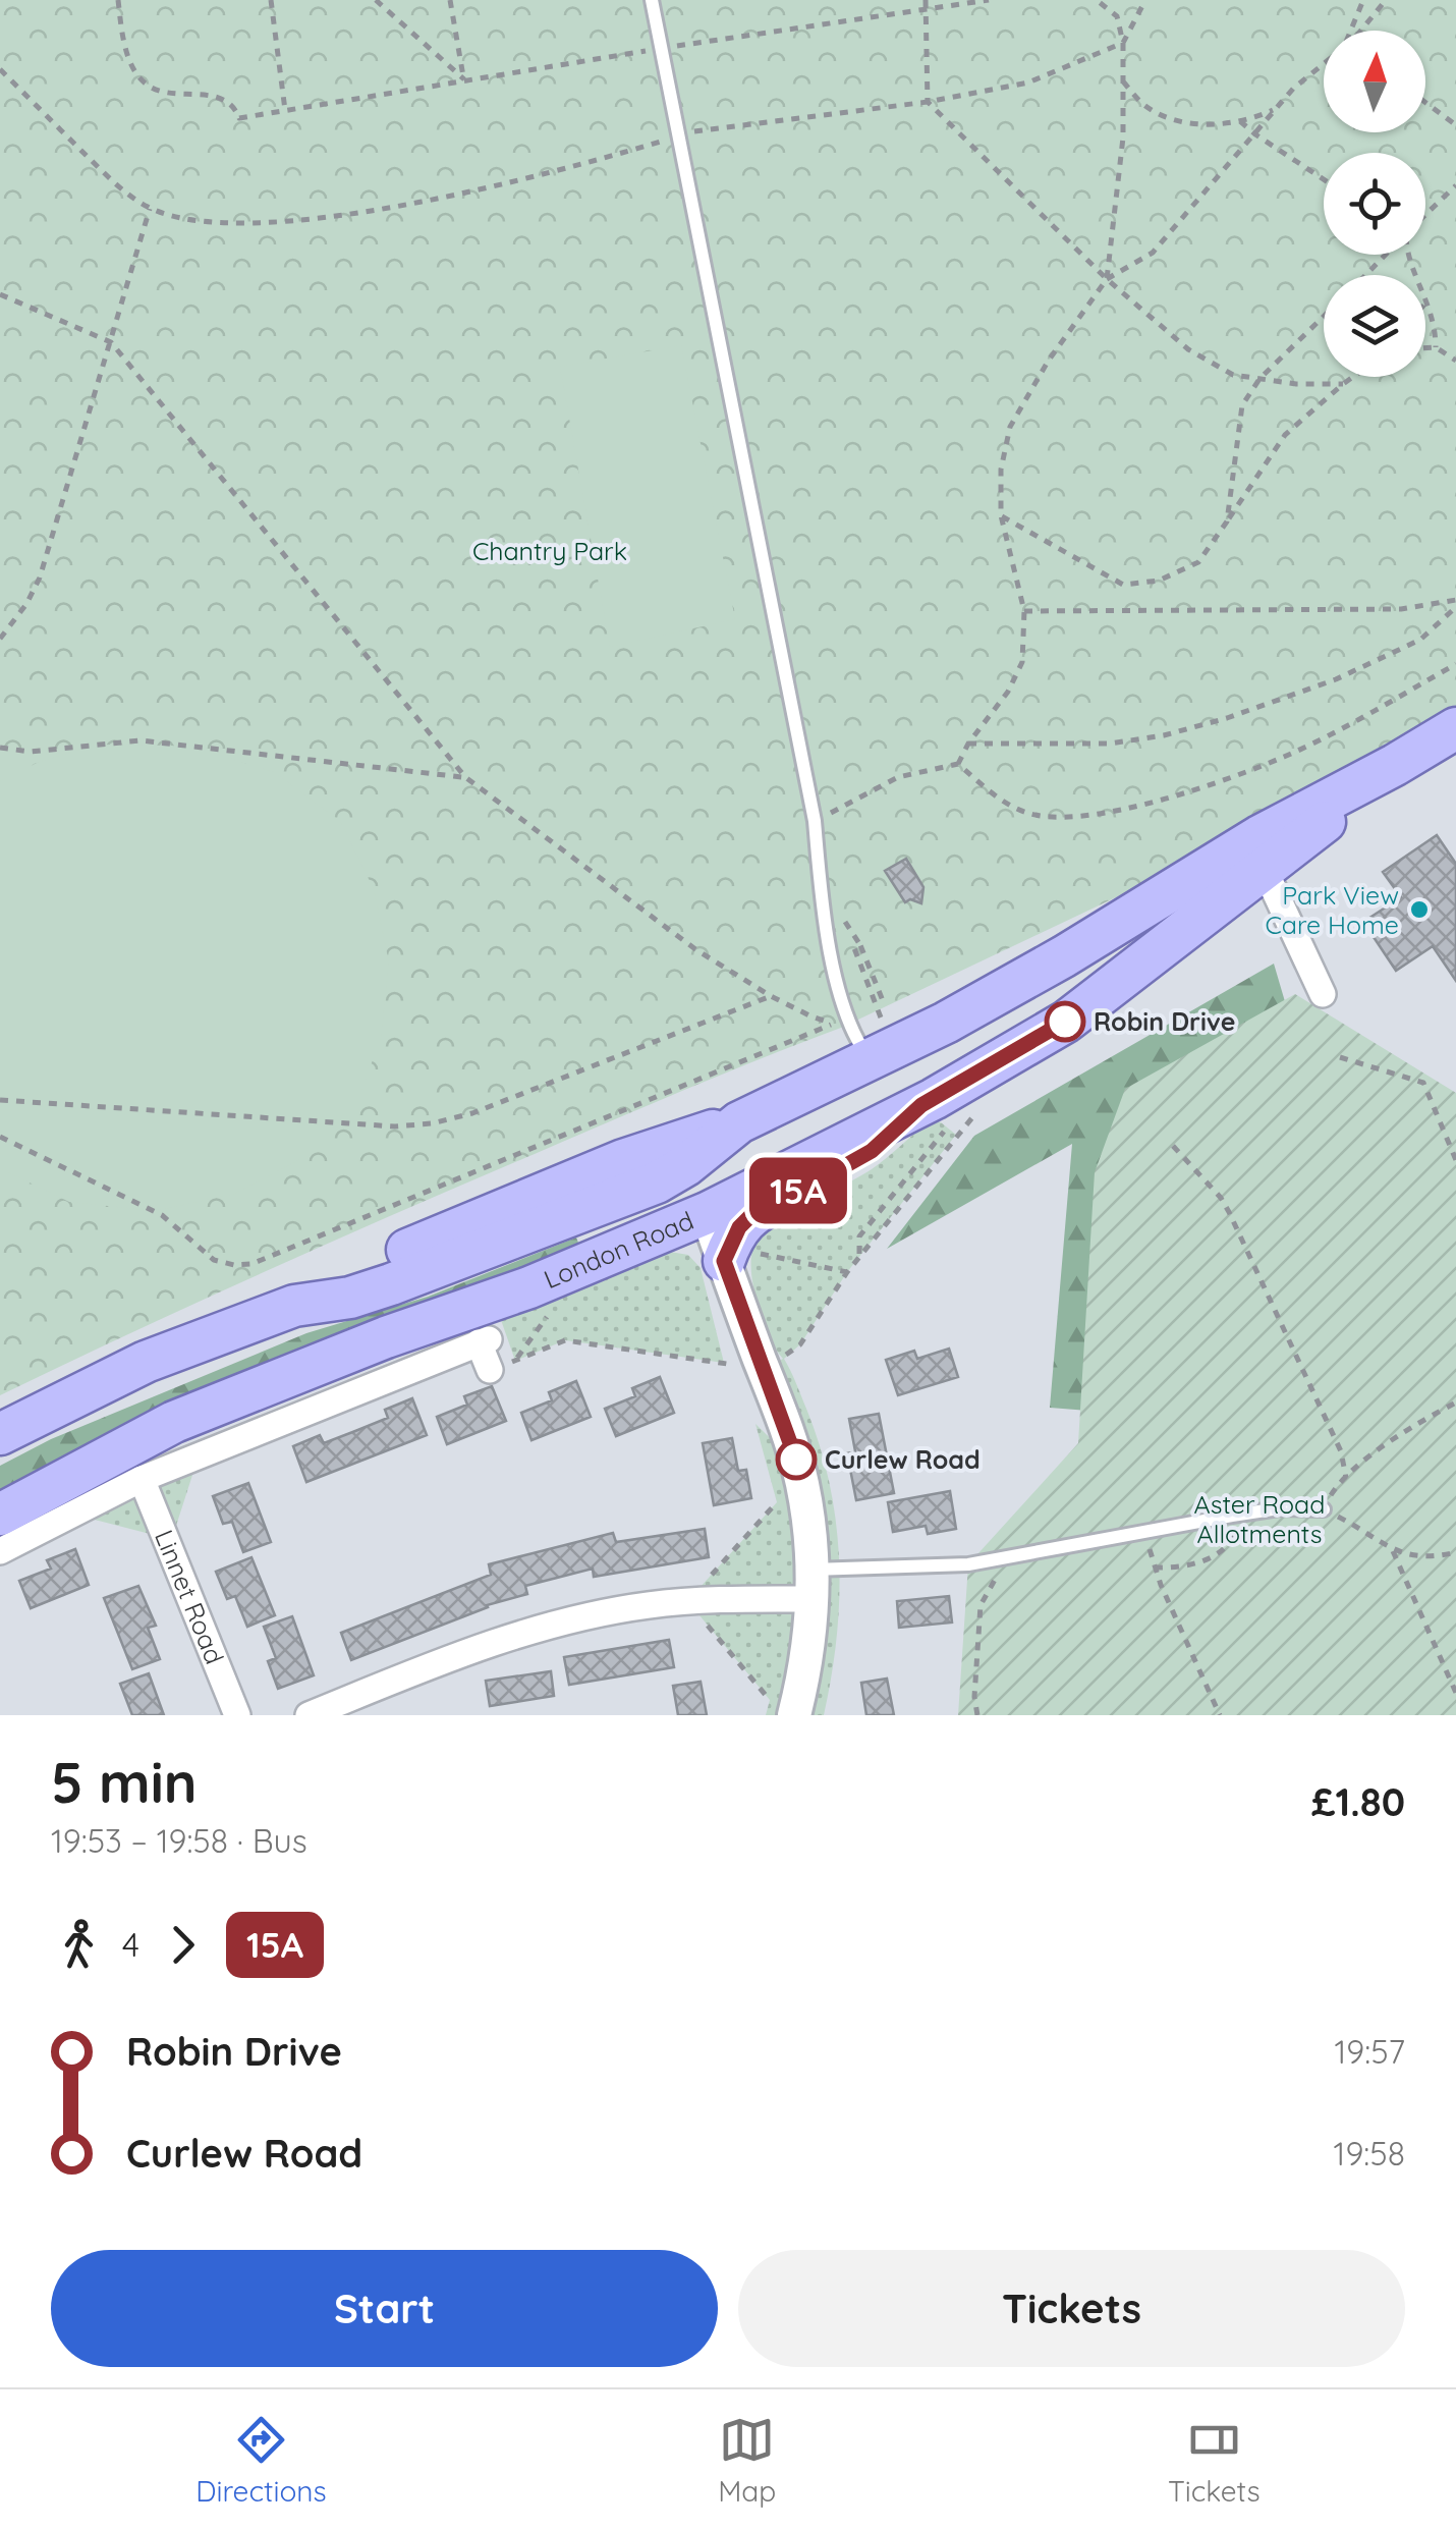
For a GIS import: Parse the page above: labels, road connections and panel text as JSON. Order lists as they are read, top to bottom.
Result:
{
  "streets": {
    "main road": ["London Road"],
    "street": ["Linnet Road"]
  },
  "parks": ["Chantry Park", "Aster Road Allotments"],
  "places": ["Park View Care Home", "Robin Drive", "Curlew Road"],
  "lines": ["bus line 15A"],
  "north": "top",
  "page": {
    "on_map": "15A",
    "heading": ["5 min", "19:53 – 19:58 · Bus", "£1.80"],
    "legs": ["4", "15A"],
    "list": [
      {
        "name": "Robin Drive",
        "value": "19:57"
      },
      {
        "name": "Curlew Road",
        "value": "19:58"
      }
    ],
    "buttons": ["Start", "Tickets"],
    "tabs": ["Directions", "Map", "Tickets"]
  }
}
